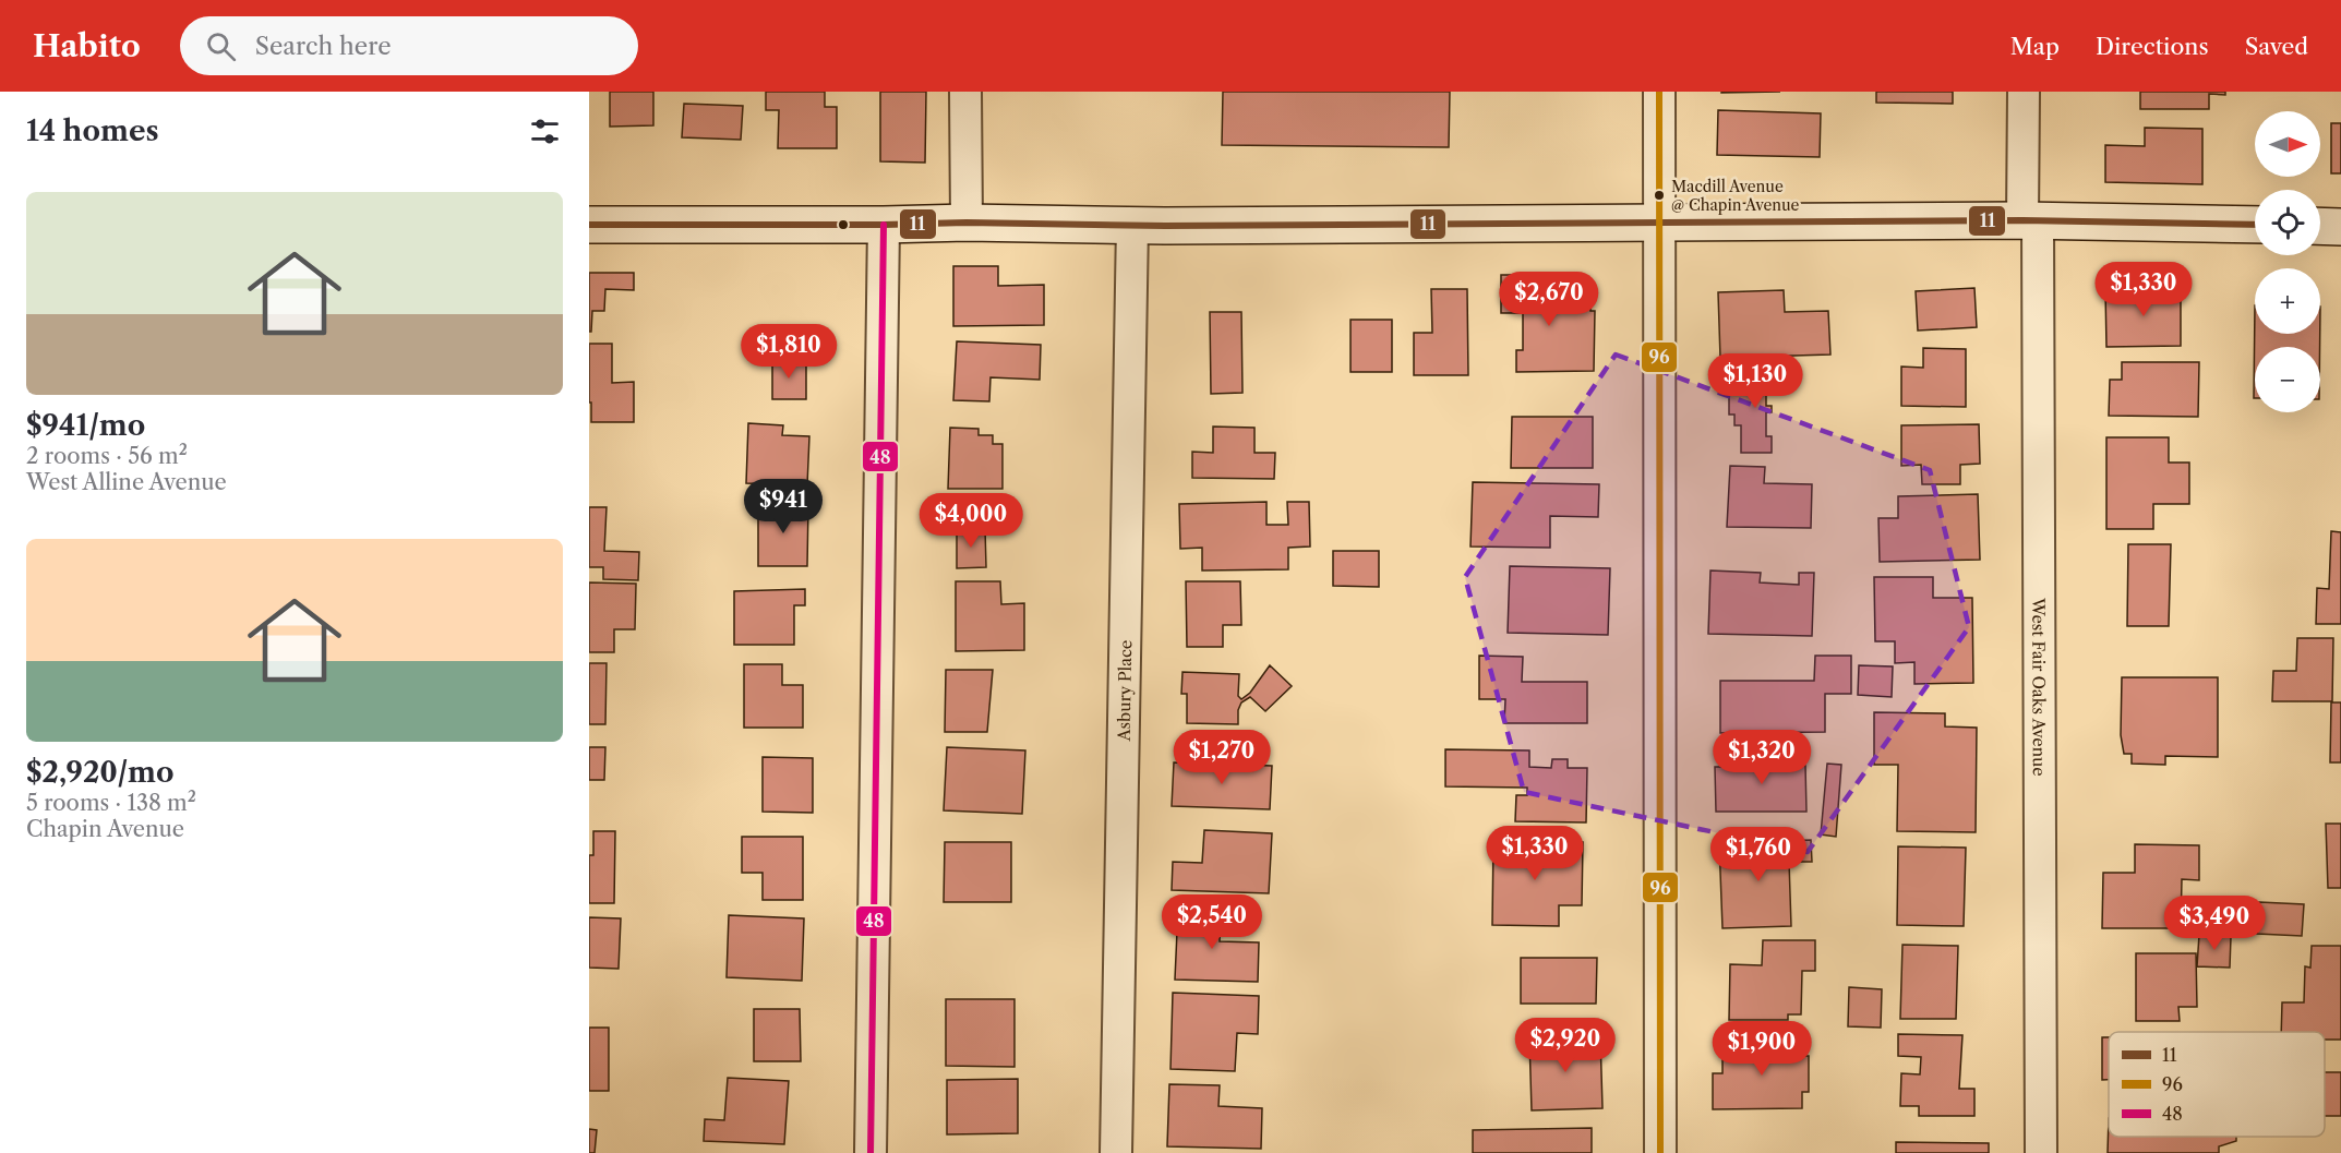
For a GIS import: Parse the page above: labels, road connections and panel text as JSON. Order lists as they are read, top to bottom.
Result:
{
  "streets": {
    "street": ["West Fair Oaks Avenue", "Asbury Place"]
  },
  "places": ["Macdill Avenue @ Chapin Avenue"],
  "lines": ["transit line 96", "transit line 11", "transit line 48"],
  "legend": ["11", "96", "48"],
  "north": "right",
  "page": {
    "header": "Habito",
    "search": "Search here",
    "nav": ["Map", "Directions", "Saved"],
    "heading": "14 homes",
    "map_buttons": ["+", "−"],
    "list": [
      {
        "name": "$941/mo",
        "note": "2 rooms · 56 m² · West Alline Avenue"
      },
      {
        "name": "$2,920/mo",
        "note": "5 rooms · 138 m² · Chapin Avenue"
      }
    ],
    "price": [
      "$1,330",
      "$2,670",
      "$1,810",
      "$1,130",
      "$941",
      "$4,000",
      "$1,270",
      "$1,320",
      "$1,330",
      "$1,760",
      "$2,540",
      "$3,490",
      "$2,920",
      "$1,900"
    ]
  }
}
